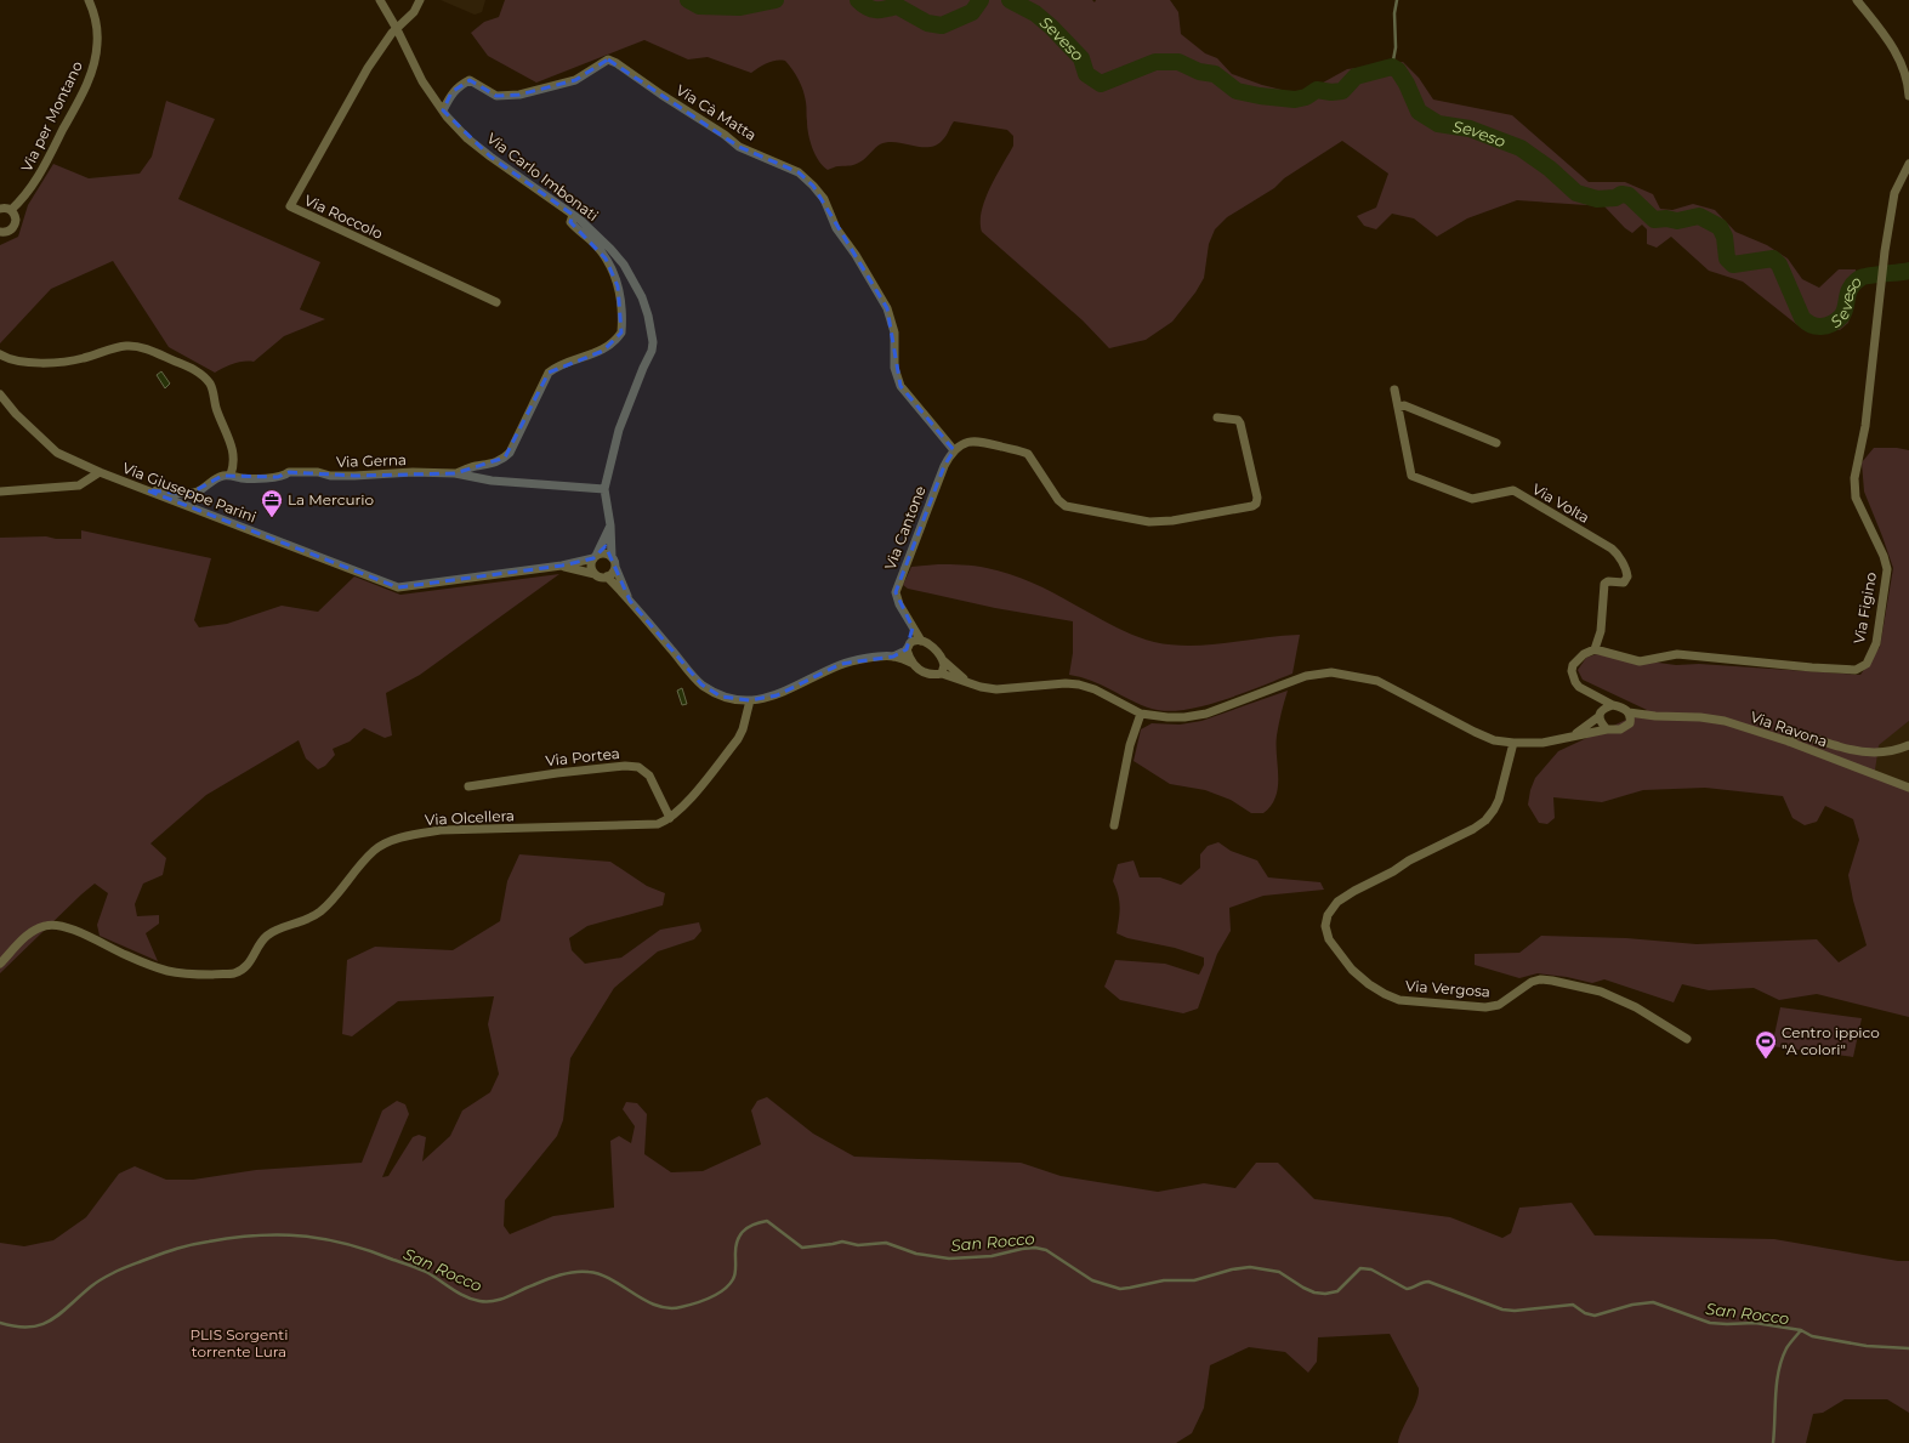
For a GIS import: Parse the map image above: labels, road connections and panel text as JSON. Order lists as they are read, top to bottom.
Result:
{
  "streets": {
    "street": [
      "Via Cà Matta",
      "Via per Montano",
      "Via Carlo Imbonati",
      "Via Roccolo",
      "Via Gerna",
      "Via Giuseppe Parini",
      "Via Volta",
      "Via Cantone",
      "Via Figino",
      "Via Ravona",
      "Via Portea",
      "Via Olcellera",
      "Via Vergosa"
    ]
  },
  "crossings": [
    ["Via Cà Matta", "Via Carlo Imbonati"],
    ["Via Cà Matta", "Via Cantone"],
    ["Via Carlo Imbonati", "Via Roccolo"],
    ["Via Carlo Imbonati", "Via Gerna"],
    ["Via Carlo Imbonati", "Via Giuseppe Parini"],
    ["Via Gerna", "Via Giuseppe Parini"],
    ["Via Volta", "Via Figino"],
    ["Via Portea", "Via Olcellera"]
  ],
  "water": ["Seveso", "San Rocco"],
  "parks": ["PLIS Sorgenti torrente Lura"],
  "places": {
    "office": ["La Mercurio"],
    "sports": ["Centro ippico \"A colori\""]
  }
}
